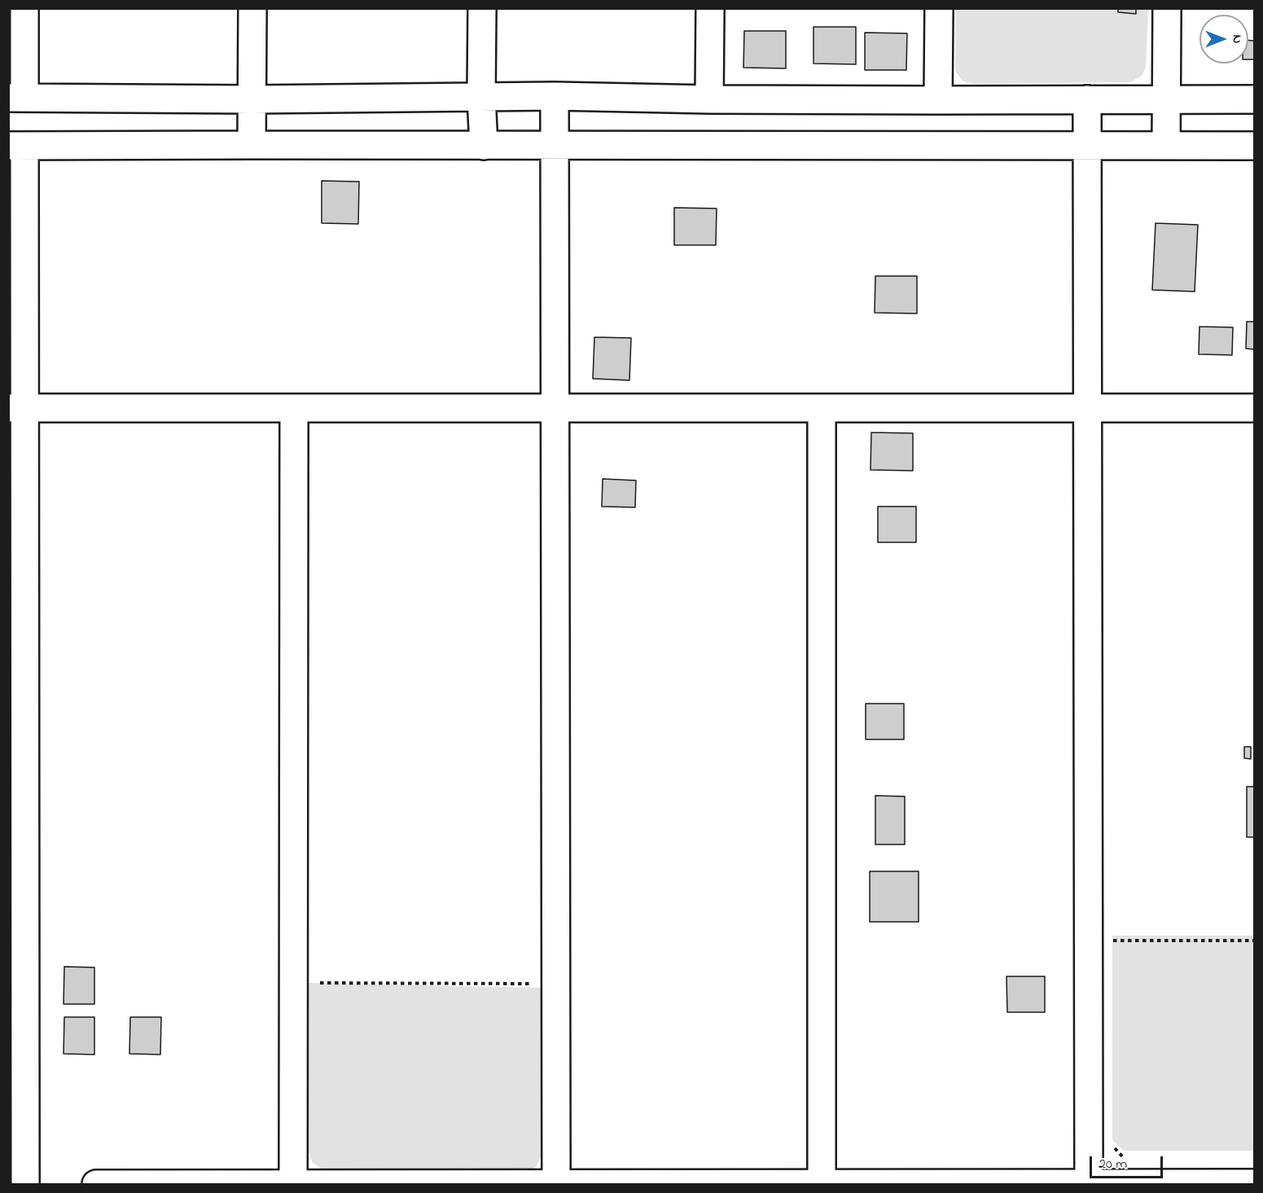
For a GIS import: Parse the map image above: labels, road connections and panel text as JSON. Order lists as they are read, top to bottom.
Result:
{
  "scale_bar": "20 m",
  "north": "right"
}
